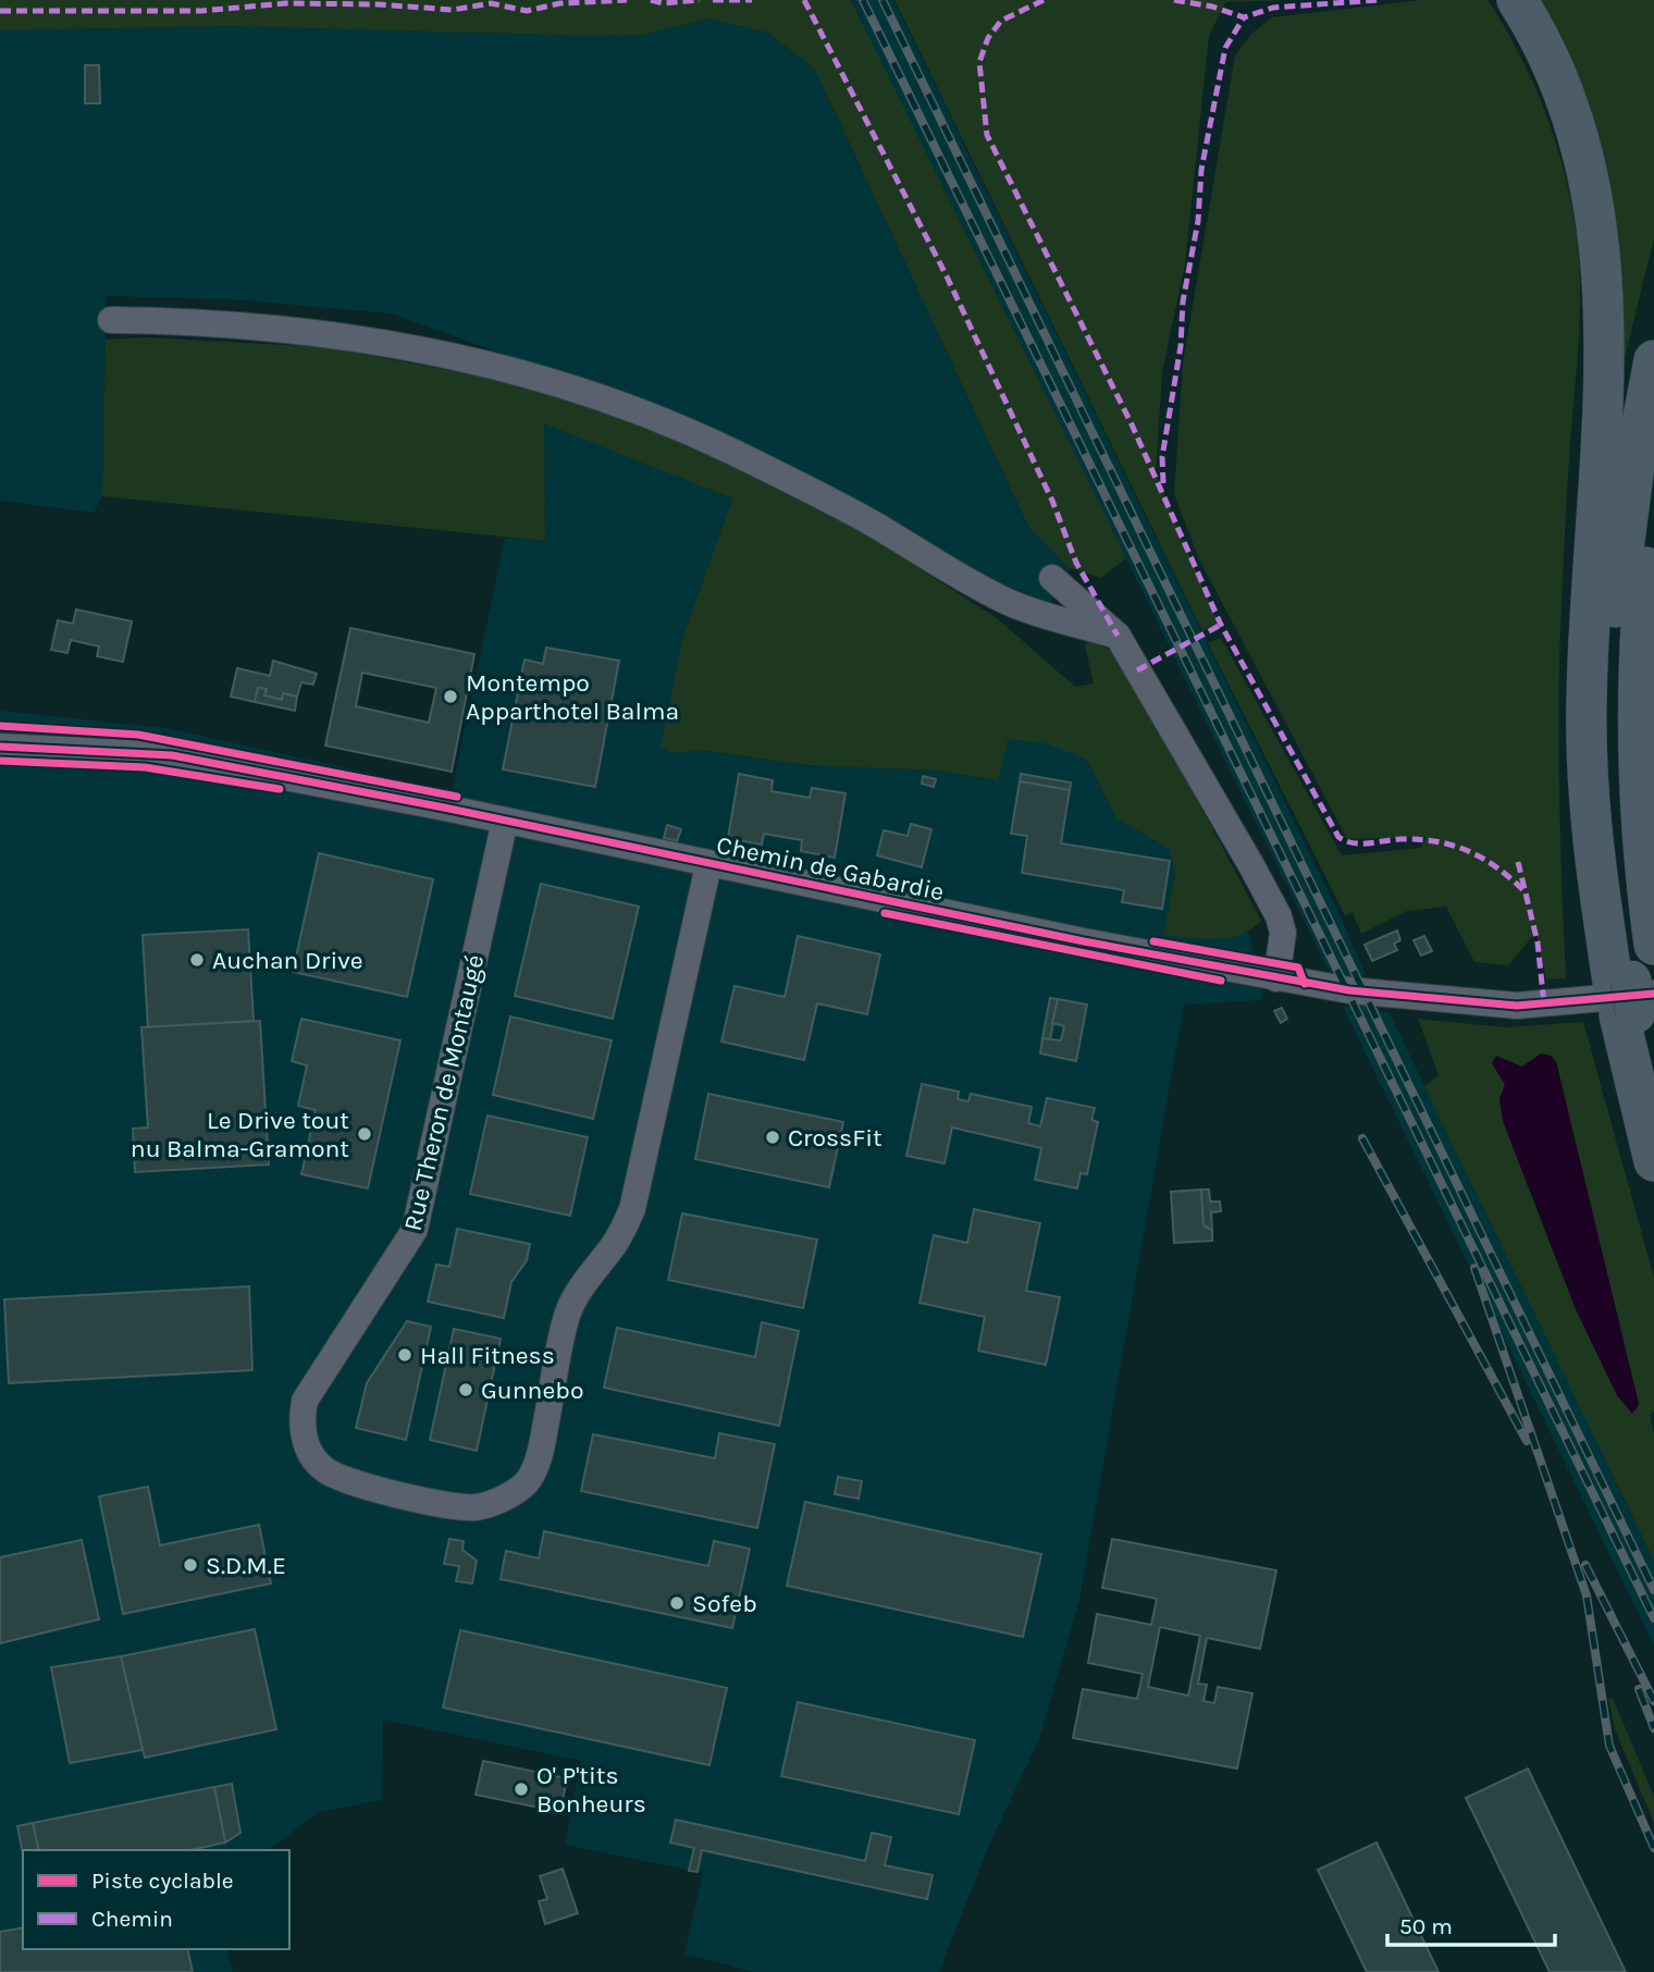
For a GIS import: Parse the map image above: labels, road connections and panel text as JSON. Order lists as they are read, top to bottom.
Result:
{
  "streets": {
    "street": ["Chemin de Gabardie", "Rue Theron de Montaugé"]
  },
  "crossings": [
    ["Chemin de Gabardie", "Rue Theron de Montaugé"]
  ],
  "places": [
    "Montempo Apparthotel Balma",
    "Auchan Drive",
    "Le Drive tout nu Balma-Gramont",
    "CrossFit",
    "Hall Fitness",
    "Gunnebo",
    "S.D.M.E",
    "Sofeb",
    "O' P'tits Bonheurs"
  ],
  "legend": ["Piste cyclable", "Chemin"],
  "scale_bar": "50 m"
}
